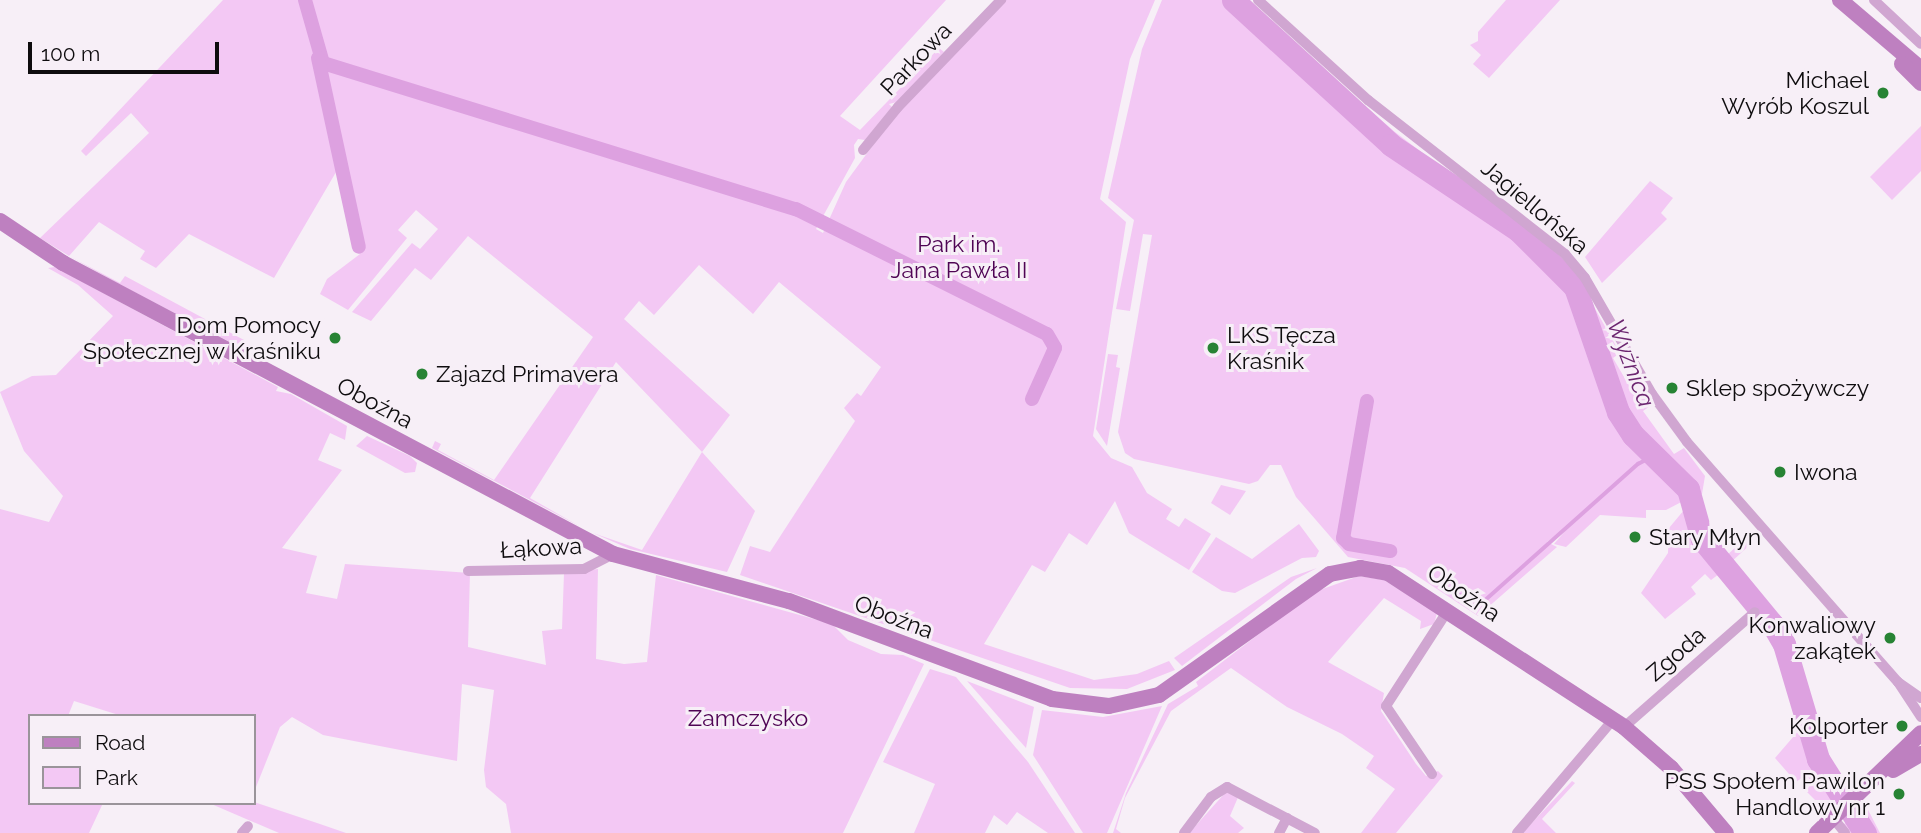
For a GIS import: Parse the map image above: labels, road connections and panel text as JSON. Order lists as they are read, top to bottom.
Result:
{
  "streets": {
    "street": [
      "Parkowa",
      "Jagiellońska",
      "Oboźna",
      "Łąkowa",
      "Zgoda"
    ]
  },
  "crossings": [
    ["Oboźna", "Łąkowa"],
    ["Oboźna", "Zgoda"]
  ],
  "water": ["Wyżnica"],
  "parks": ["Park im. Jana Pawła II", "Zamczysko"],
  "places": [
    "Michael Wyrób Koszul",
    "Dom Pomocy Społecznej w Kraśniku",
    "LKS Tęcza Kraśnik",
    "Zajazd Primavera",
    "Sklep spożywczy",
    "Iwona",
    "Stary Młyn",
    "Konwaliowy zakątek",
    "Kolporter",
    "PSS Społem Pawilon Handlowy nr 1"
  ],
  "legend": ["Road", "Park"],
  "scale_bar": "100 m"
}
